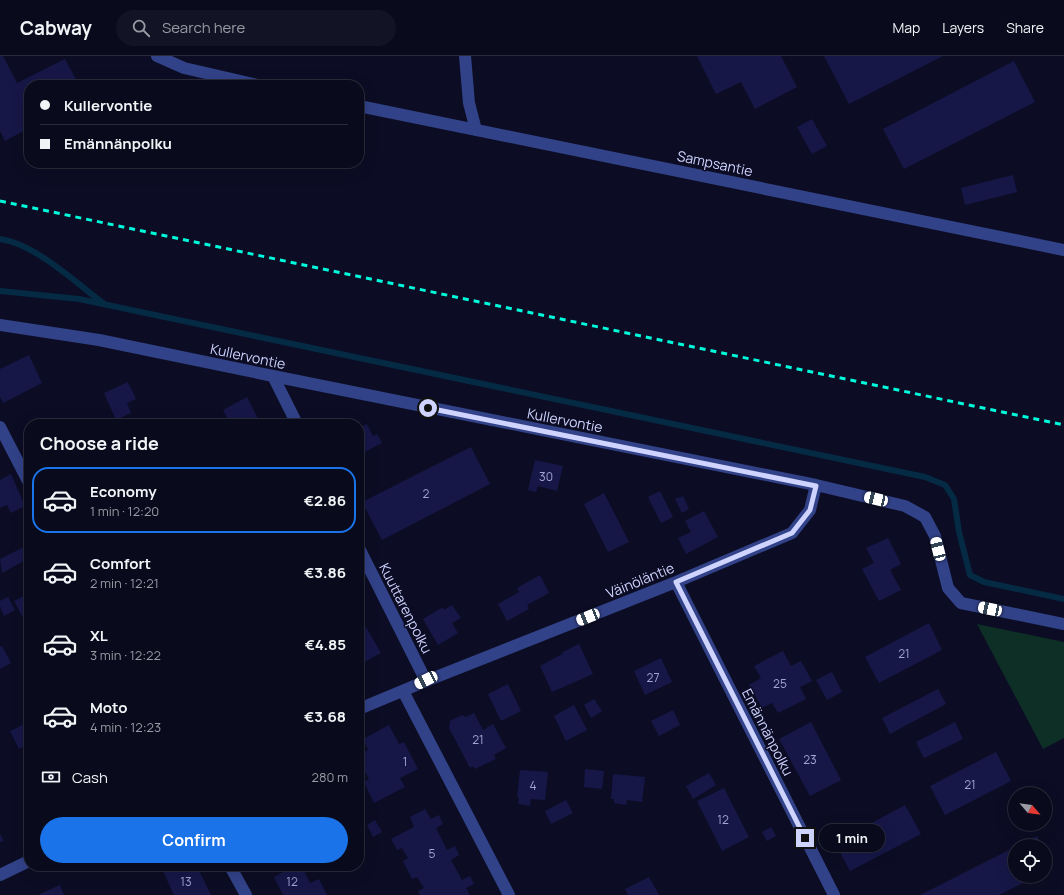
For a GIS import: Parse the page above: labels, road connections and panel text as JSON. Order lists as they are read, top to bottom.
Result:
{
  "streets": {
    "street": [
      "Sampsantie",
      "Kullervontie",
      "Väinöläntie",
      "Kuuttarenpolku",
      "Emännänpolku"
    ]
  },
  "crossings": [
    ["Kullervontie", "Väinöläntie"],
    ["Väinöläntie", "Kuuttarenpolku"],
    ["Väinöläntie", "Emännänpolku"]
  ],
  "house_numbers": [
    "30",
    "2",
    "21",
    "27",
    "25",
    "21",
    "23",
    "1",
    "21",
    "4",
    "12",
    "5",
    "13",
    "12"
  ],
  "north": "bottom right",
  "page": {
    "header": "Cabway",
    "search": "Search here",
    "nav": ["Map", "Layers", "Share"],
    "banner": ["Kullervontie", "Emännänpolku"],
    "heading": "Choose a ride",
    "list": [
      {
        "name": "Economy",
        "note": "1 min · 12:20",
        "value": "€2.86"
      },
      {
        "name": "Comfort",
        "note": "2 min · 12:21",
        "value": "€3.86"
      },
      {
        "name": "XL",
        "note": "3 min · 12:22",
        "value": "€4.85"
      },
      {
        "name": "Moto",
        "note": "4 min · 12:23",
        "value": "€3.68"
      }
    ],
    "pay": ["Cash", "280 m"],
    "buttons": "Confirm",
    "bubble": "1 min"
  }
}
